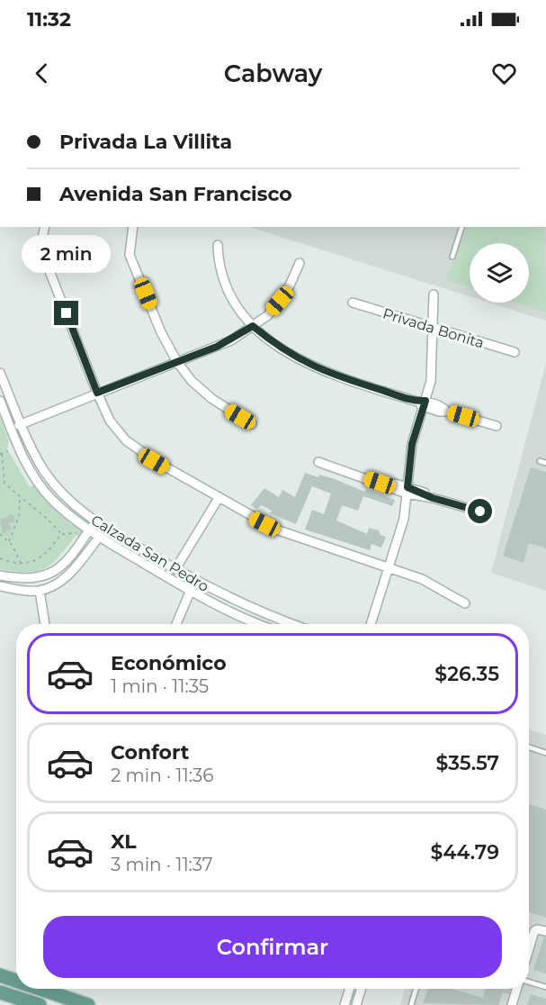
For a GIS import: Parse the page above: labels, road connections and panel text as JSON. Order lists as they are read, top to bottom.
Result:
{
  "streets": {
    "street": ["Privada Bonita", "Calzada San Pedro"]
  },
  "page": {
    "status": "11:32",
    "header": "Cabway",
    "banner": ["Privada La Villita", "Avenida San Francisco"],
    "bubble": "2 min",
    "list": [
      {
        "name": "Económico",
        "note": "1 min · 11:35",
        "value": "$26.35"
      },
      {
        "name": "Confort",
        "note": "2 min · 11:36",
        "value": "$35.57"
      },
      {
        "name": "XL",
        "note": "3 min · 11:37",
        "value": "$44.79"
      }
    ],
    "buttons": "Confirmar"
  }
}
